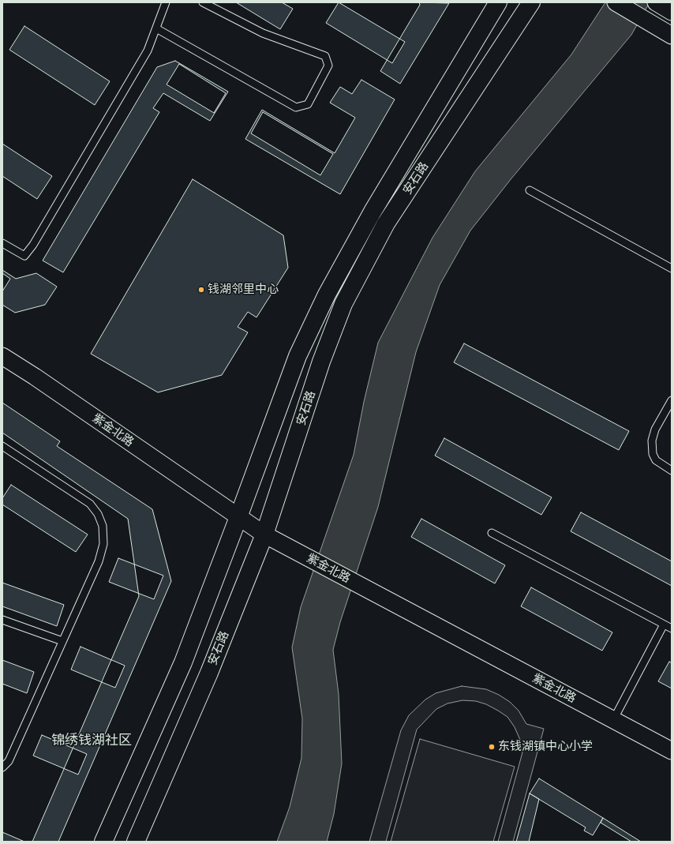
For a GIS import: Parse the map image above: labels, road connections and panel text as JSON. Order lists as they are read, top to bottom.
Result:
{
  "streets": {
    "main road": ["安石路"],
    "street": ["紫金北路"]
  },
  "crossings": [
    ["安石路", "紫金北路"]
  ],
  "districts": ["锦绣钱湖社区"],
  "places": ["钱湖邻里中心", "东钱湖镇中心小学"]
}
